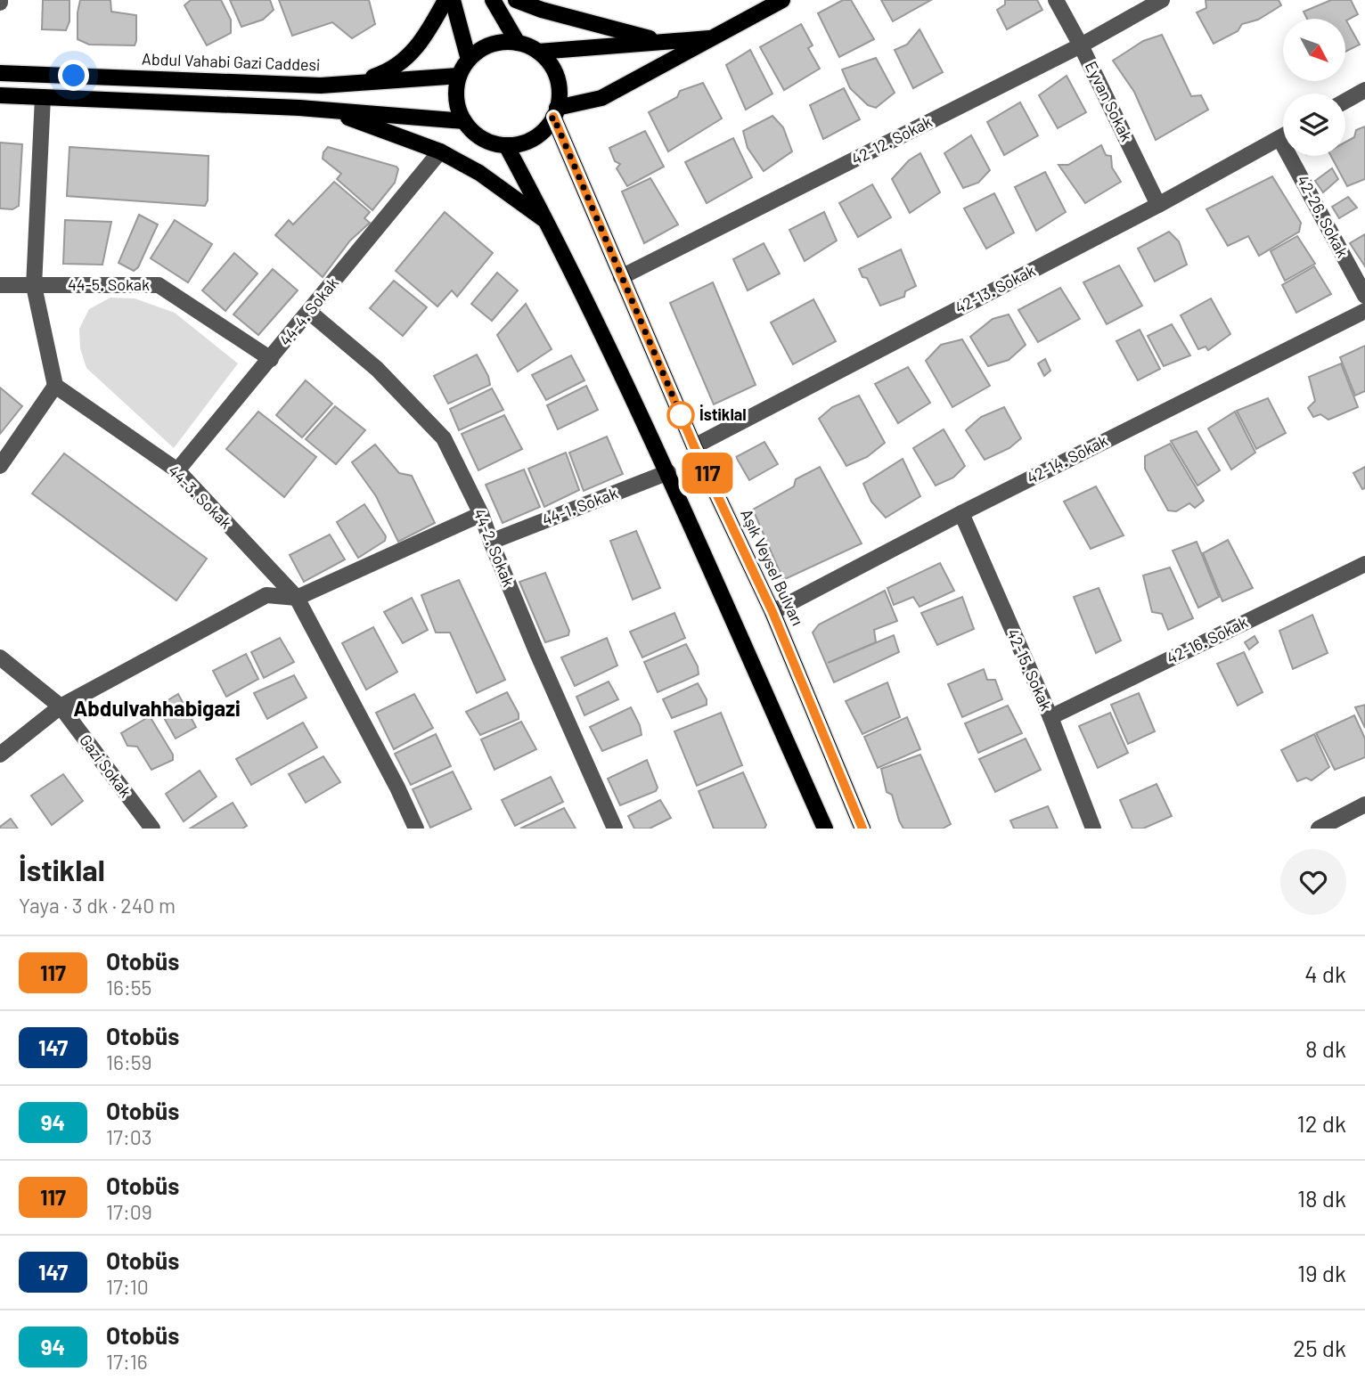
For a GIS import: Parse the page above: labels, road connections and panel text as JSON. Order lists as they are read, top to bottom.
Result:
{
  "streets": {
    "main road": ["Abdul Vahabi Gazi Caddesi", "Aşık Veysel Bulvarı"],
    "street": [
      "Eyvan Sokak",
      "42-12. Sokak",
      "42-26. Sokak",
      "44-5. Sokak",
      "42-13. Sokak",
      "44-4. Sokak",
      "42-14. Sokak",
      "44-3. Sokak",
      "44-1. Sokak",
      "44-2. Sokak",
      "42-16. Sokak",
      "42-15. Sokak",
      "Gazi Sokak"
    ]
  },
  "crossings": [
    ["Abdul Vahabi Gazi Caddesi", "Aşık Veysel Bulvarı"],
    ["Eyvan Sokak", "42-12. Sokak"],
    ["Eyvan Sokak", "42-13. Sokak"],
    ["42-12. Sokak", "Aşık Veysel Bulvarı"],
    ["42-26. Sokak", "42-13. Sokak"],
    ["44-5. Sokak", "44-4. Sokak"],
    ["42-13. Sokak", "Aşık Veysel Bulvarı"],
    ["44-4. Sokak", "44-3. Sokak"],
    ["44-4. Sokak", "44-2. Sokak"],
    ["42-14. Sokak", "Aşık Veysel Bulvarı"],
    ["42-14. Sokak", "42-15. Sokak"],
    ["44-1. Sokak", "44-2. Sokak"],
    ["42-16. Sokak", "42-15. Sokak"]
  ],
  "districts": ["Abdulvahhabigazi"],
  "places": ["İstiklal"],
  "lines": ["bus line 117"],
  "north": "bottom right",
  "page": {
    "on_map": "117",
    "heading": ["İstiklal", "Yaya · 3 dk · 240 m"],
    "list": [
      {
        "mark": "117",
        "name": "Otobüs",
        "note": "16:55",
        "value": "4 dk"
      },
      {
        "mark": "147",
        "name": "Otobüs",
        "note": "16:59",
        "value": "8 dk"
      },
      {
        "mark": "94",
        "name": "Otobüs",
        "note": "17:03",
        "value": "12 dk"
      },
      {
        "mark": "117",
        "name": "Otobüs",
        "note": "17:09",
        "value": "18 dk"
      },
      {
        "mark": "147",
        "name": "Otobüs",
        "note": "17:10",
        "value": "19 dk"
      },
      {
        "mark": "94",
        "name": "Otobüs",
        "note": "17:16",
        "value": "25 dk"
      }
    ]
  }
}
